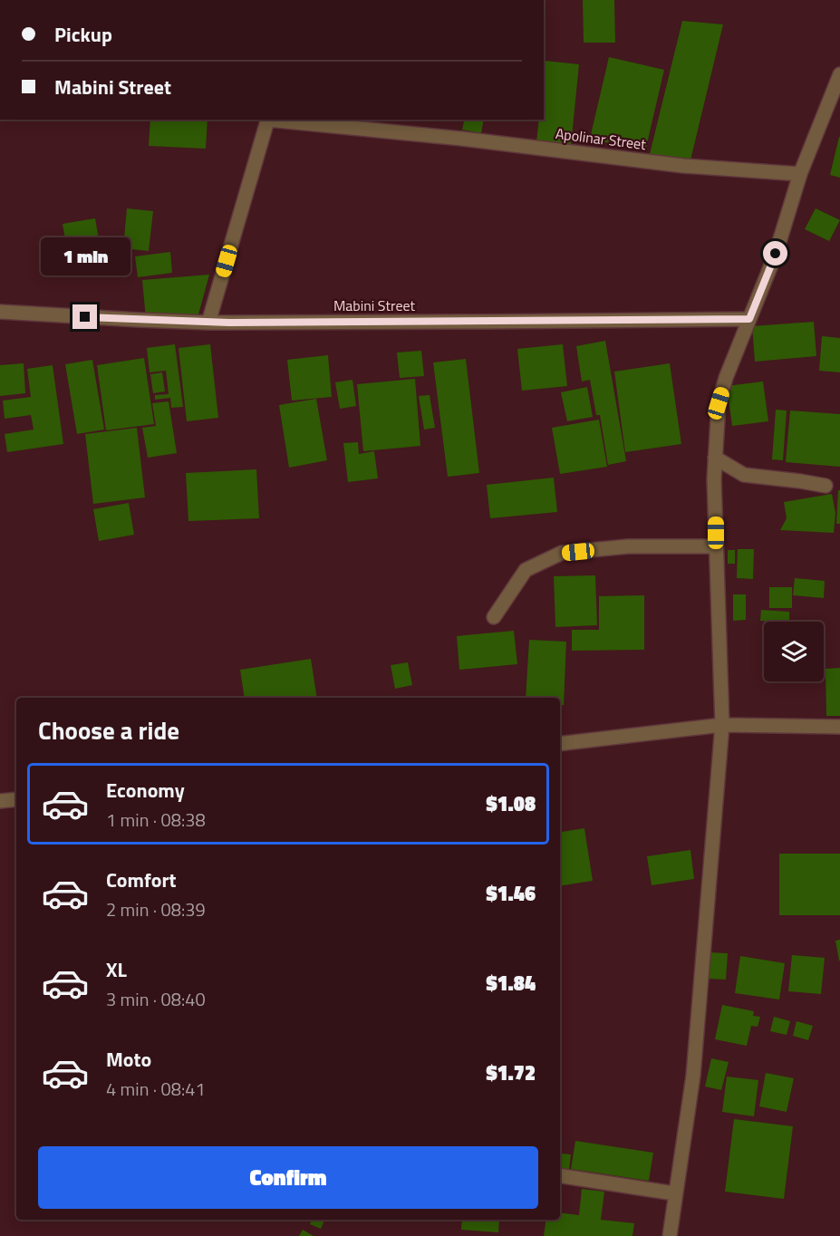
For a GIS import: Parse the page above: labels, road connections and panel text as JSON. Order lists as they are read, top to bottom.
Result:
{
  "streets": {
    "street": ["Apolinar Street", "Mabini Street"]
  },
  "page": {
    "banner": ["Pickup", "Mabini Street"],
    "bubble": "1 min",
    "heading": "Choose a ride",
    "list": [
      {
        "name": "Economy",
        "note": "1 min · 08:38",
        "value": "$1.08"
      },
      {
        "name": "Comfort",
        "note": "2 min · 08:39",
        "value": "$1.46"
      },
      {
        "name": "XL",
        "note": "3 min · 08:40",
        "value": "$1.84"
      },
      {
        "name": "Moto",
        "note": "4 min · 08:41",
        "value": "$1.72"
      }
    ],
    "buttons": "Confirm"
  }
}
